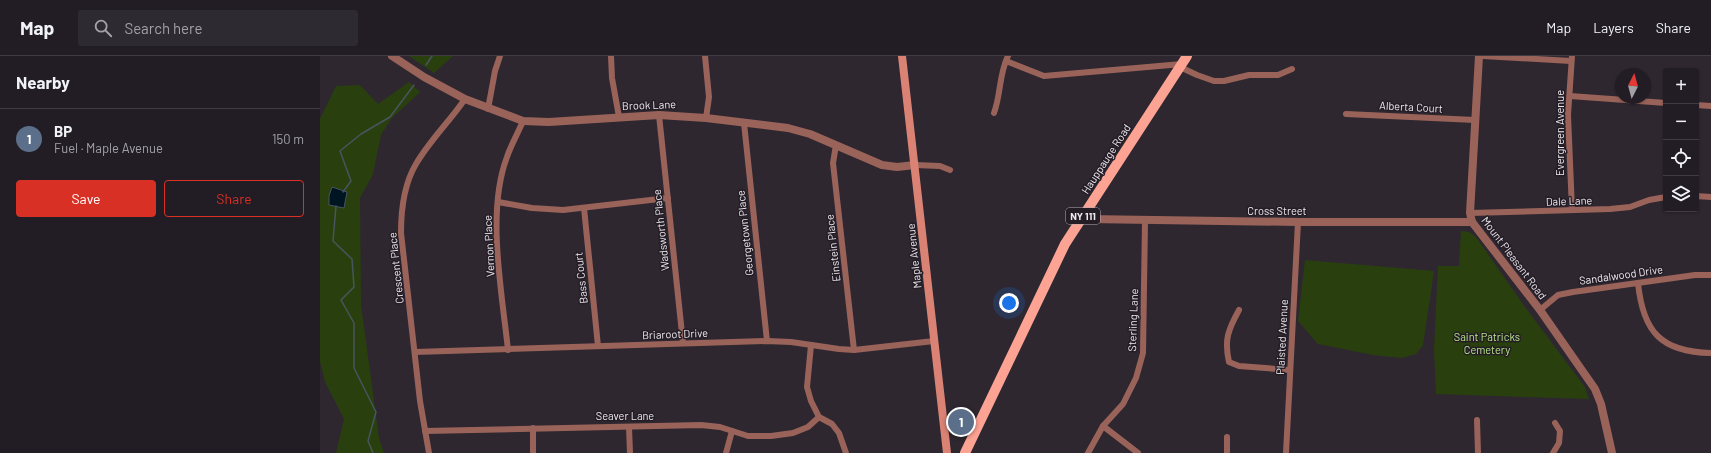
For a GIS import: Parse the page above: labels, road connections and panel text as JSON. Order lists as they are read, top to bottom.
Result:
{
  "streets": {
    "main road": ["Hauppauge Road", "NY 111", "Maple Avenue"],
    "street": [
      "Brook Lane",
      "Alberta Court",
      "Evergreen Avenue",
      "Dale Lane",
      "Cross Street",
      "Wadsworth Place",
      "Georgetown Place",
      "Vernon Place",
      "Einstein Place",
      "Mount Pleasant Road",
      "Crescent Place",
      "Sandalwood Drive",
      "Bass Court",
      "Sterling Lane",
      "Briaroot Drive",
      "Plaisted Avenue",
      "Seaver Lane"
    ]
  },
  "crossings": [
    ["Brook Lane", "Wadsworth Place"],
    ["Brook Lane", "Georgetown Place"],
    ["Brook Lane", "Vernon Place"],
    ["Brook Lane", "Einstein Place"],
    ["Brook Lane", "Maple Avenue"],
    ["Brook Lane", "Crescent Place"],
    ["Alberta Court", "Mount Pleasant Road"],
    ["Evergreen Avenue", "Dale Lane"],
    ["Hauppauge Road", "Cross Street"],
    ["Dale Lane", "Mount Pleasant Road"],
    ["Cross Street", "Mount Pleasant Road"],
    ["Cross Street", "Sterling Lane"],
    ["Cross Street", "Plaisted Avenue"],
    ["Wadsworth Place", "Briaroot Drive"],
    ["Georgetown Place", "Briaroot Drive"],
    ["Vernon Place", "Briaroot Drive"],
    ["Einstein Place", "Briaroot Drive"],
    ["Maple Avenue", "Briaroot Drive"],
    ["Mount Pleasant Road", "Sandalwood Drive"],
    ["Crescent Place", "Briaroot Drive"],
    ["Crescent Place", "Seaver Lane"],
    ["Bass Court", "Briaroot Drive"]
  ],
  "parks": ["Saint Patricks Cemetery"],
  "north": "top",
  "page": {
    "header": "Map",
    "search": "Search here",
    "nav": ["Map", "Layers", "Share"],
    "heading": "Nearby",
    "map_buttons": ["+", "−"],
    "list": [
      {
        "mark": "1",
        "name": "BP",
        "note": "Fuel · Maple Avenue",
        "value": "150 m"
      }
    ],
    "buttons": ["Save", "Share"],
    "pins": "1"
  }
}
